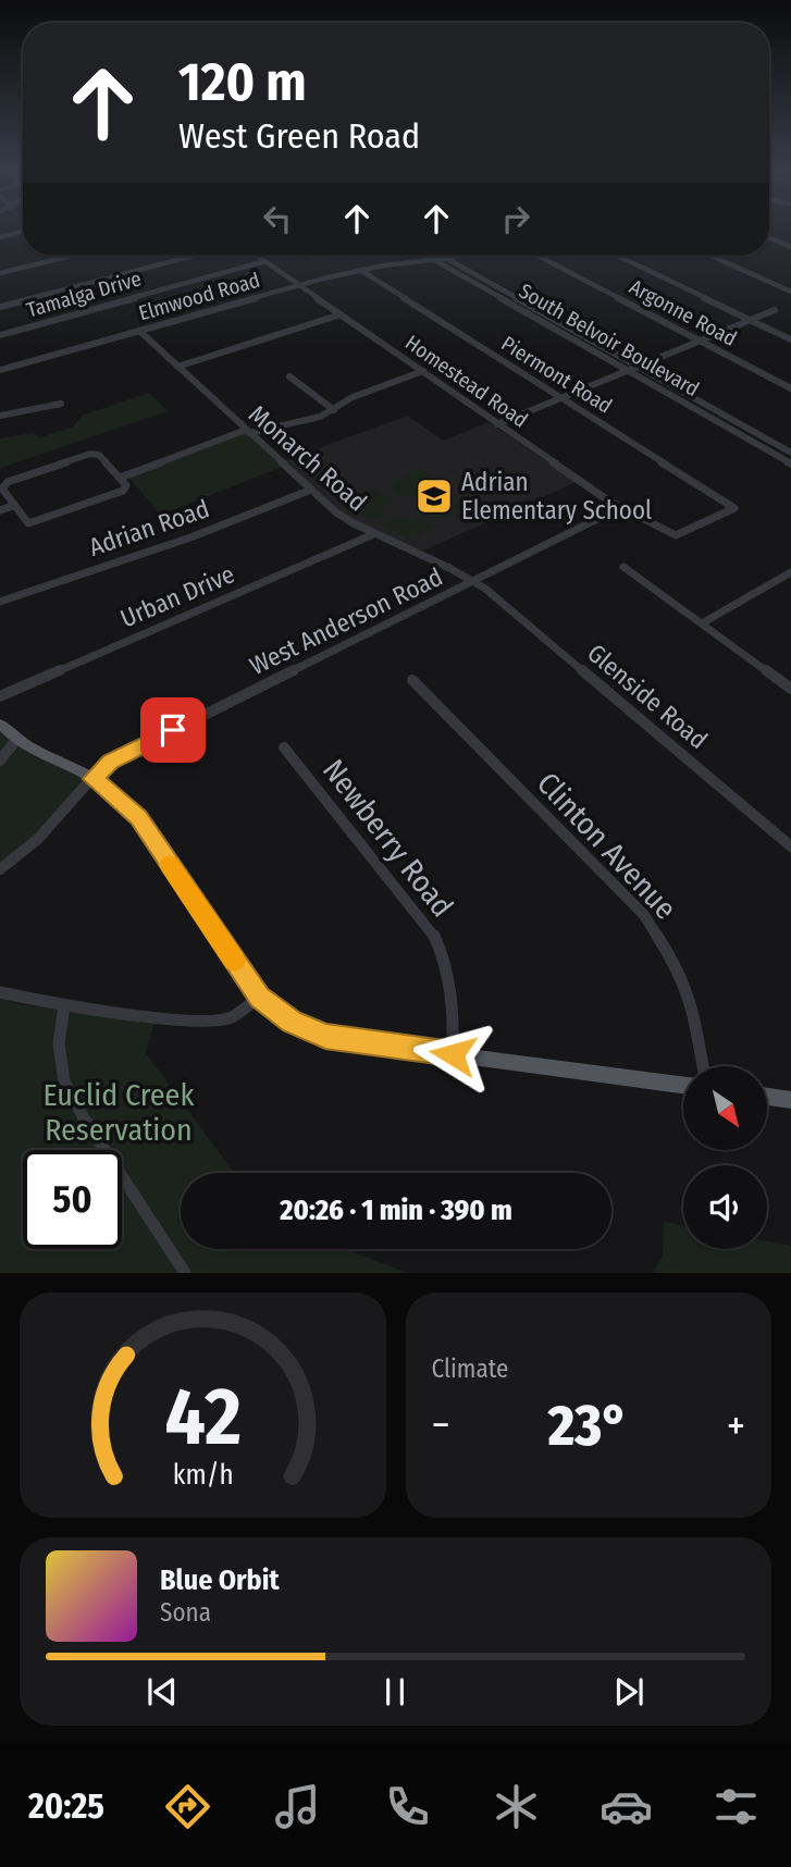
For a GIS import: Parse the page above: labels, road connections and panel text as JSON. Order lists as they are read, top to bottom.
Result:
{
  "streets": {
    "street": [
      "Tamalga Drive",
      "Elmwood Road",
      "Argonne Road",
      "South Belvoir Boulevard",
      "Piermont Road",
      "Homestead Road",
      "Monarch Road",
      "Adrian Road",
      "Urban Drive",
      "West Anderson Road",
      "Glenside Road",
      "Newberry Road",
      "Clinton Avenue"
    ]
  },
  "crossings": [
    ["Tamalga Drive", "Homestead Road"],
    ["Elmwood Road", "South Belvoir Boulevard"],
    ["Elmwood Road", "Piermont Road"],
    ["Elmwood Road", "Homestead Road"],
    ["Elmwood Road", "Monarch Road"],
    ["Piermont Road", "Homestead Road"],
    ["Homestead Road", "West Anderson Road"],
    ["Monarch Road", "Adrian Road"],
    ["Monarch Road", "Urban Drive"],
    ["Monarch Road", "West Anderson Road"],
    ["Monarch Road", "Glenside Road"],
    ["West Anderson Road", "Glenside Road"]
  ],
  "parks": ["Euclid Creek Reservation"],
  "places": {
    "school or university": ["Adrian Elementary School"]
  },
  "north": "bottom right",
  "page": {
    "turn": ["120 m", "West Green Road"],
    "limit": "50",
    "trip": "20:26 · 1 min · 390 m",
    "tile": "Climate",
    "heat": ["−", "23°", "+"],
    "song": ["Blue Orbit", "Sona"],
    "tabs": "20:25",
    "gauge": ["42", "km/h"]
  }
}
